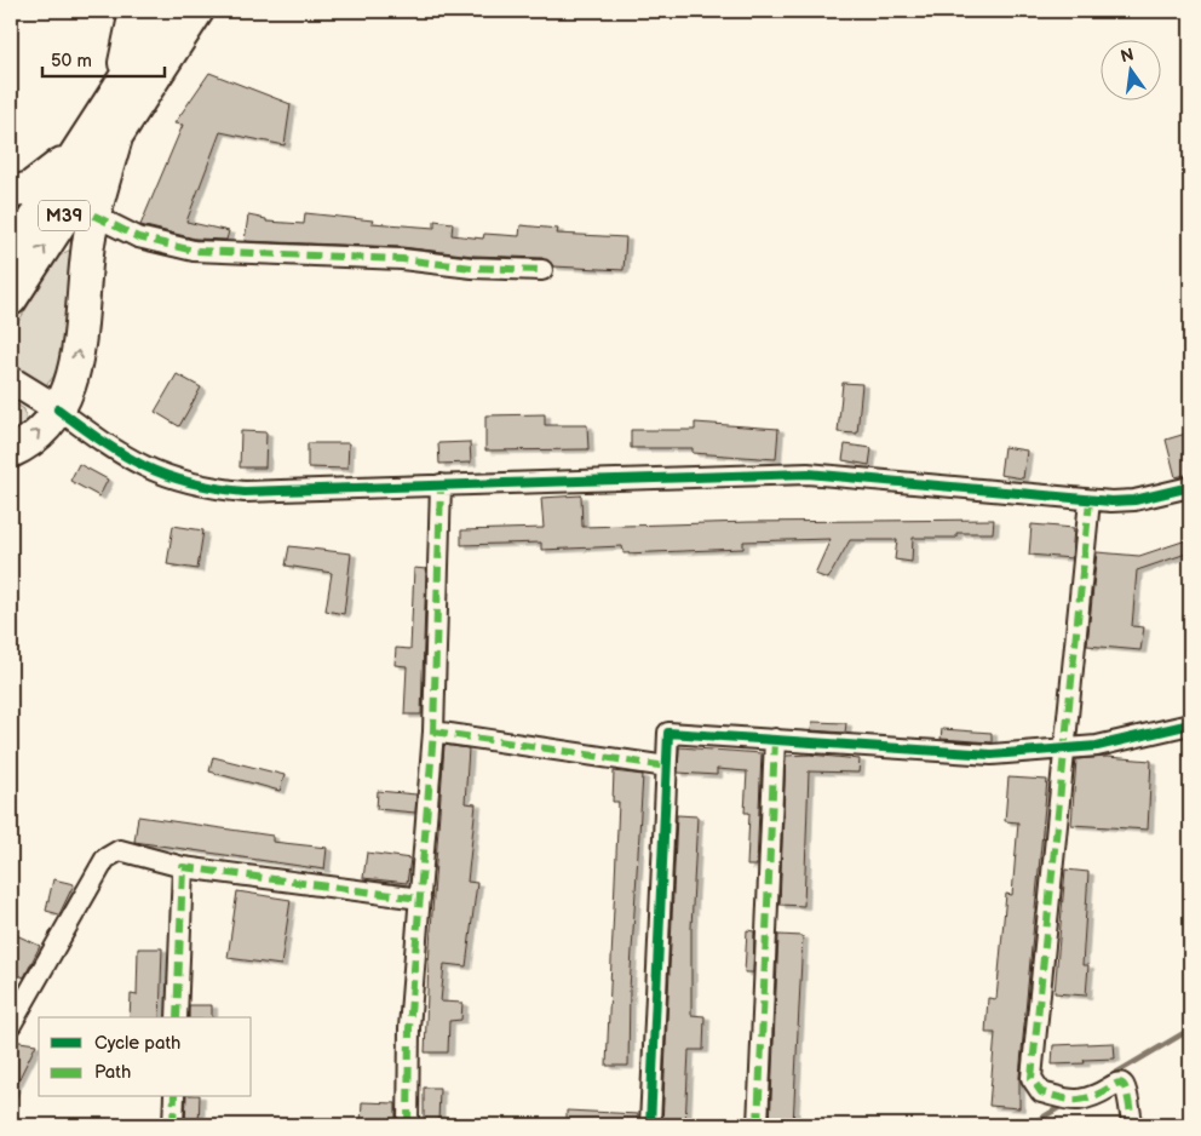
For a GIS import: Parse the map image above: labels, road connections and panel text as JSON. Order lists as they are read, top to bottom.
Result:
{
  "streets": {
    "highway": ["M39"]
  },
  "legend": ["Cycle path", "Path"],
  "scale_bar": "50 m",
  "north": "top"
}
